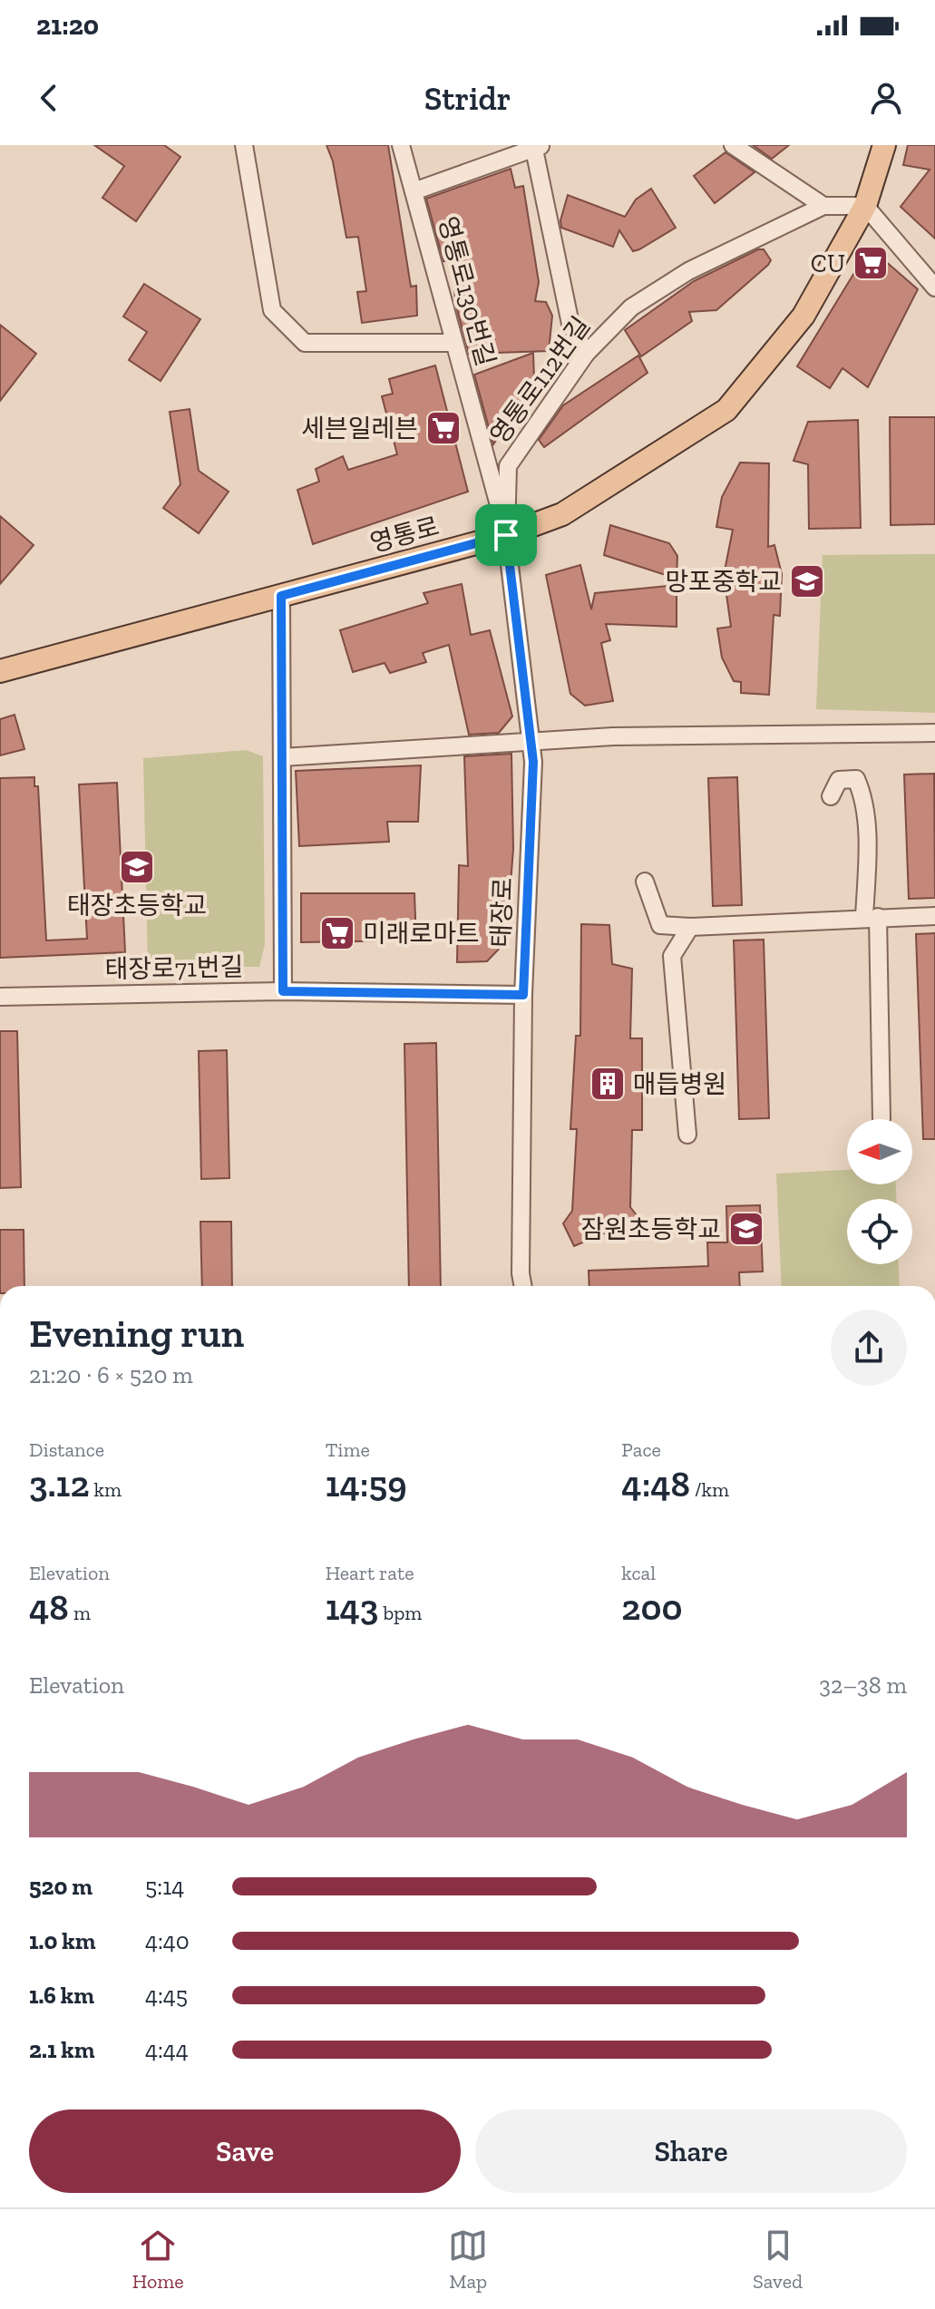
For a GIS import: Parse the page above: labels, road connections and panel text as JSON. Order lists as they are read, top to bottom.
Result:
{
  "streets": {
    "main road": ["영통로"],
    "street": [
      "영통로130번길",
      "영통로112번길",
      "태장로",
      "태장로71번길"
    ]
  },
  "crossings": [
    ["영통로130번길", "영통로112번길"],
    ["영통로130번길", "영통로"],
    ["영통로130번길", "태장로"],
    ["영통로112번길", "영통로"],
    ["영통로112번길", "태장로"],
    ["영통로", "태장로"],
    ["태장로", "태장로71번길"]
  ],
  "places": {
    "supermarket": ["CU", "세븐일레븐", "미래로마트"],
    "school or university": ["망포중학교", "태장초등학교", "잠원초등학교"],
    "building": ["매듭병원"]
  },
  "north": "left",
  "page": {
    "status": "21:20",
    "header": "Stridr",
    "heading": ["Evening run", "21:20 · 6 × 520 m"],
    "stats": [
      ["Distance", "3.12 km"],
      ["Time", "14:59"],
      ["Pace", "4:48 /km"],
      ["Elevation", "48 m"],
      ["Heart rate", "143 bpm"],
      ["kcal", "200"]
    ],
    "chart": ["Elevation", "32–38 m"],
    "list": [
      {
        "name": "520 m",
        "note": "5:14"
      },
      {
        "name": "1.0 km",
        "note": "4:40"
      },
      {
        "name": "1.6 km",
        "note": "4:45"
      },
      {
        "name": "2.1 km",
        "note": "4:44"
      }
    ],
    "buttons": ["Save", "Share"],
    "tabs": ["Home", "Map", "Saved"]
  }
}
